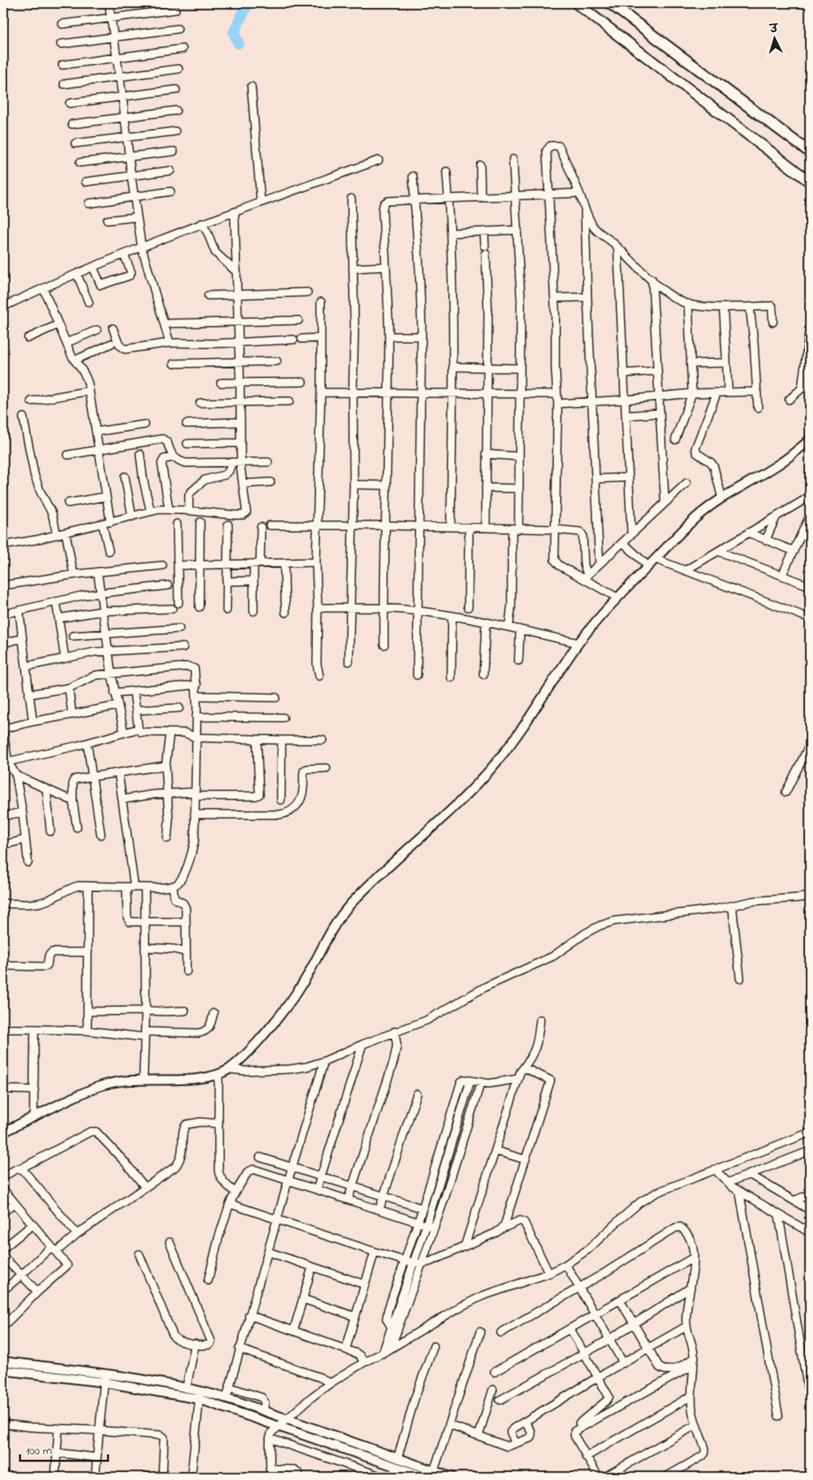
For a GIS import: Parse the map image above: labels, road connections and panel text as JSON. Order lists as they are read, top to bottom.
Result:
{
  "scale_bar": "100 m",
  "north": "top"
}
